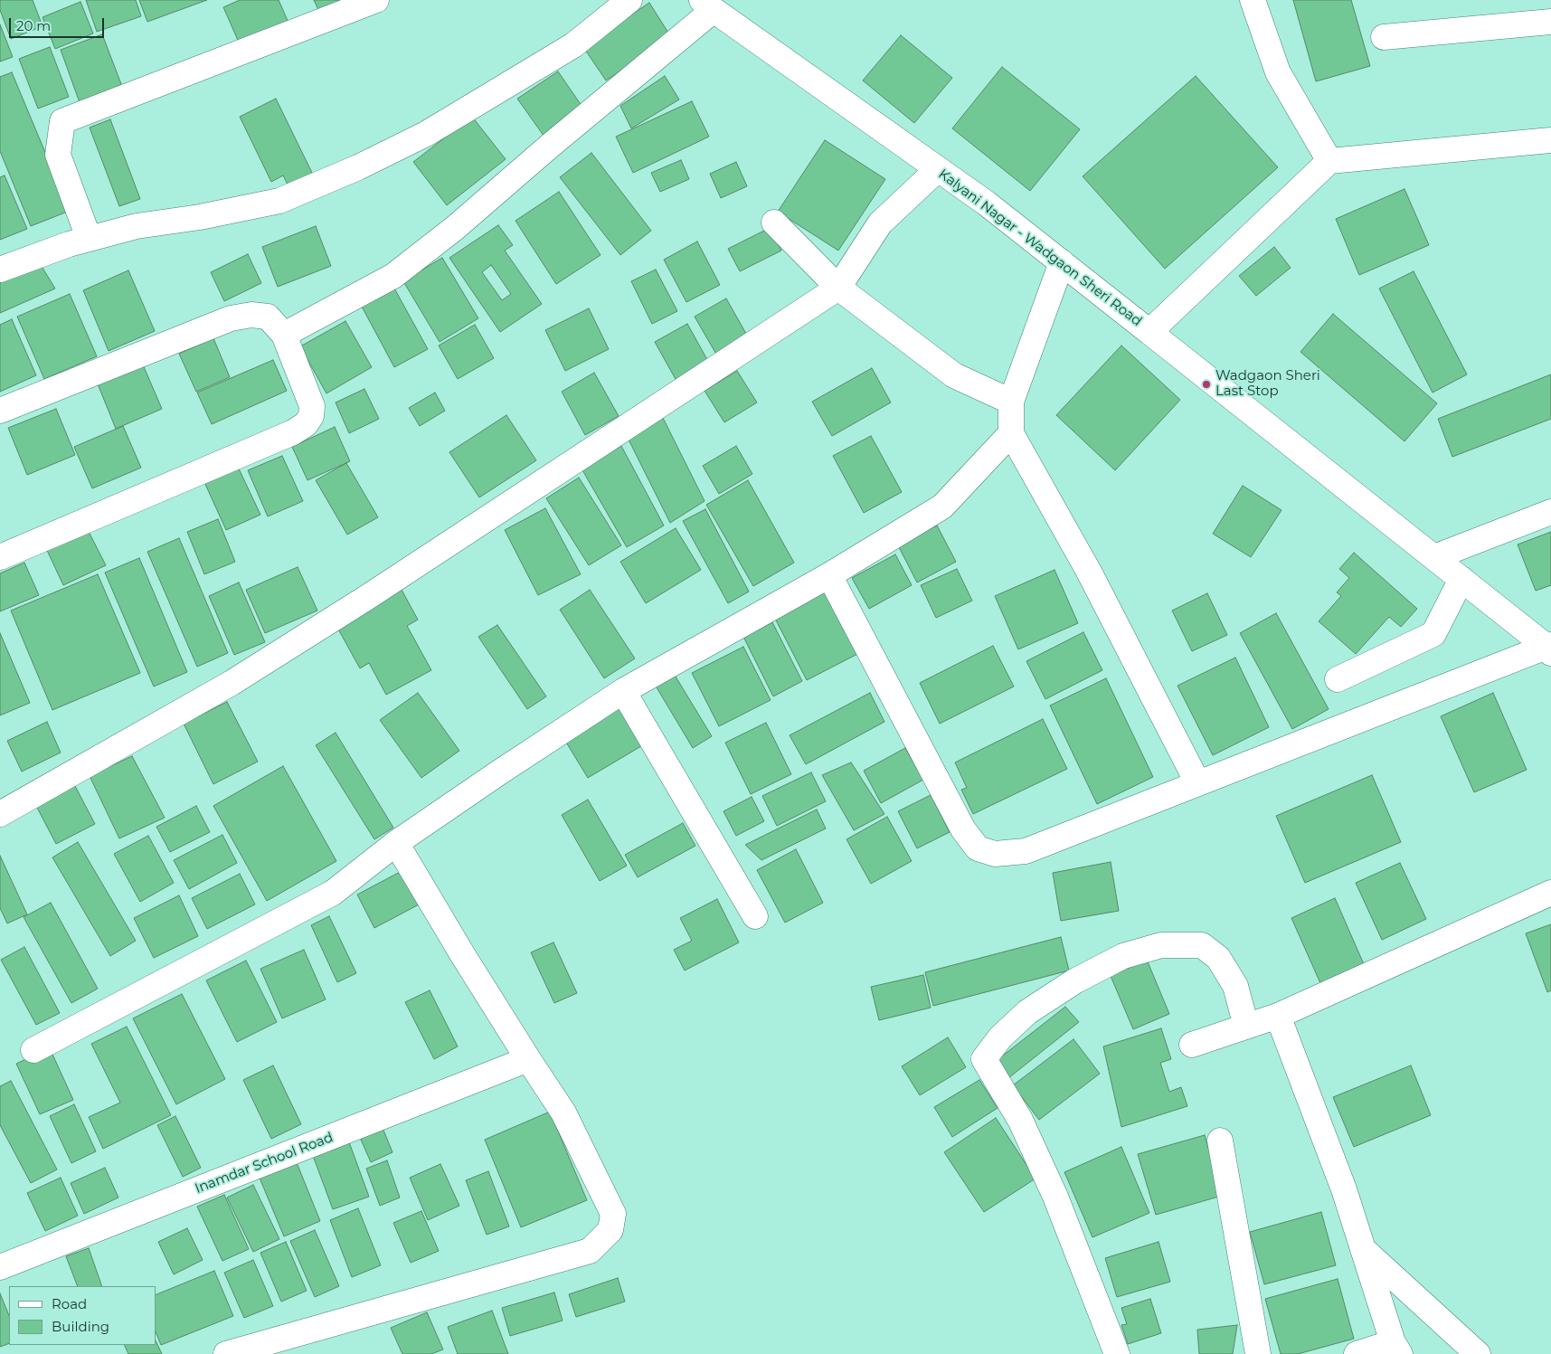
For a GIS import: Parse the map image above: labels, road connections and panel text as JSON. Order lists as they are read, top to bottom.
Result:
{
  "streets": {
    "street": ["Kalyani Nagar - Wadgaon Sheri Road", "Inamdar School Road"]
  },
  "places": ["Wadgaon Sheri Last Stop"],
  "legend": ["Road", "Building"],
  "scale_bar": "20 m"
}
